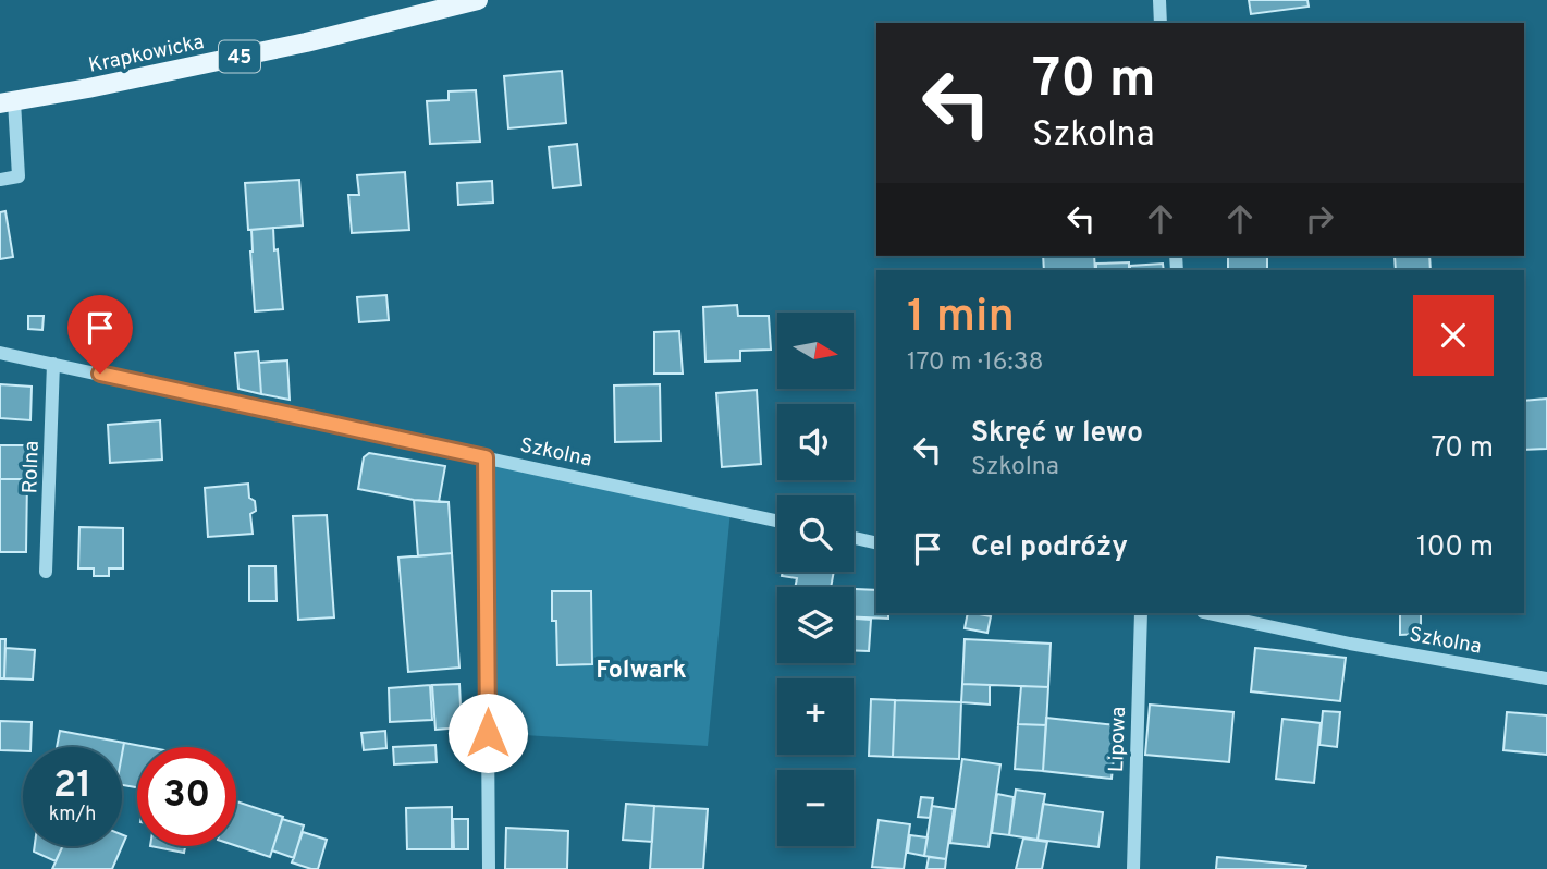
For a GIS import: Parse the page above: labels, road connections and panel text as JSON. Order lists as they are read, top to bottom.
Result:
{
  "streets": {
    "main road": ["Krapkowicka", "45"],
    "street": ["Szkolna", "Rolna", "Lipowa"]
  },
  "crossings": [
    ["Szkolna", "Rolna"]
  ],
  "districts": ["Folwark"],
  "north": "right",
  "page": {
    "turn": ["70 m", "Szkolna"],
    "heading": ["1 min", "170 m · 16:38"],
    "map_buttons": ["+", "−"],
    "list": [
      {
        "name": "Skręć w lewo",
        "note": "Szkolna",
        "value": "70 m"
      },
      {
        "name": "Cel podróży",
        "value": "100 m"
      }
    ],
    "speed": "21 km/h",
    "limit": "30"
  }
}
